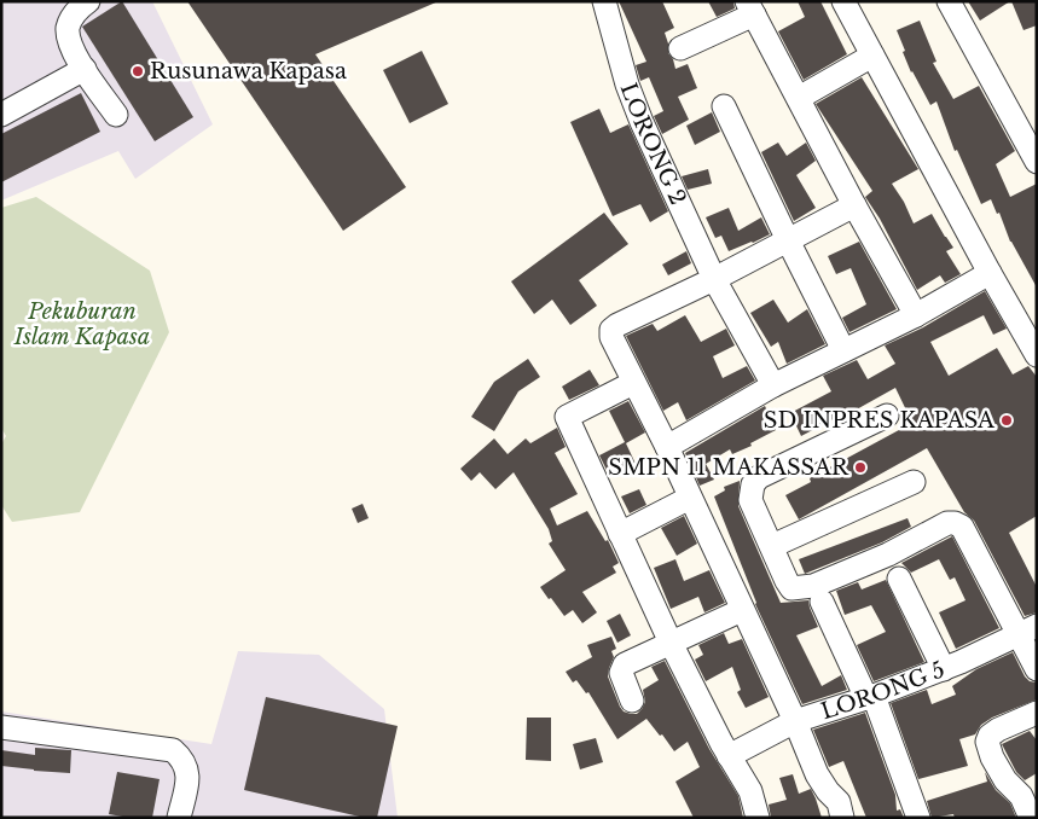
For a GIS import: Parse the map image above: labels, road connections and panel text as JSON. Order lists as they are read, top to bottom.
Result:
{
  "streets": {
    "street": ["LORONG 2", "LORONG 5"]
  },
  "parks": ["Pekuburan Islam Kapasa"],
  "places": ["Rusunawa Kapasa", "SD INPRES KAPASA", "SMPN 11 MAKASSAR"]
}
